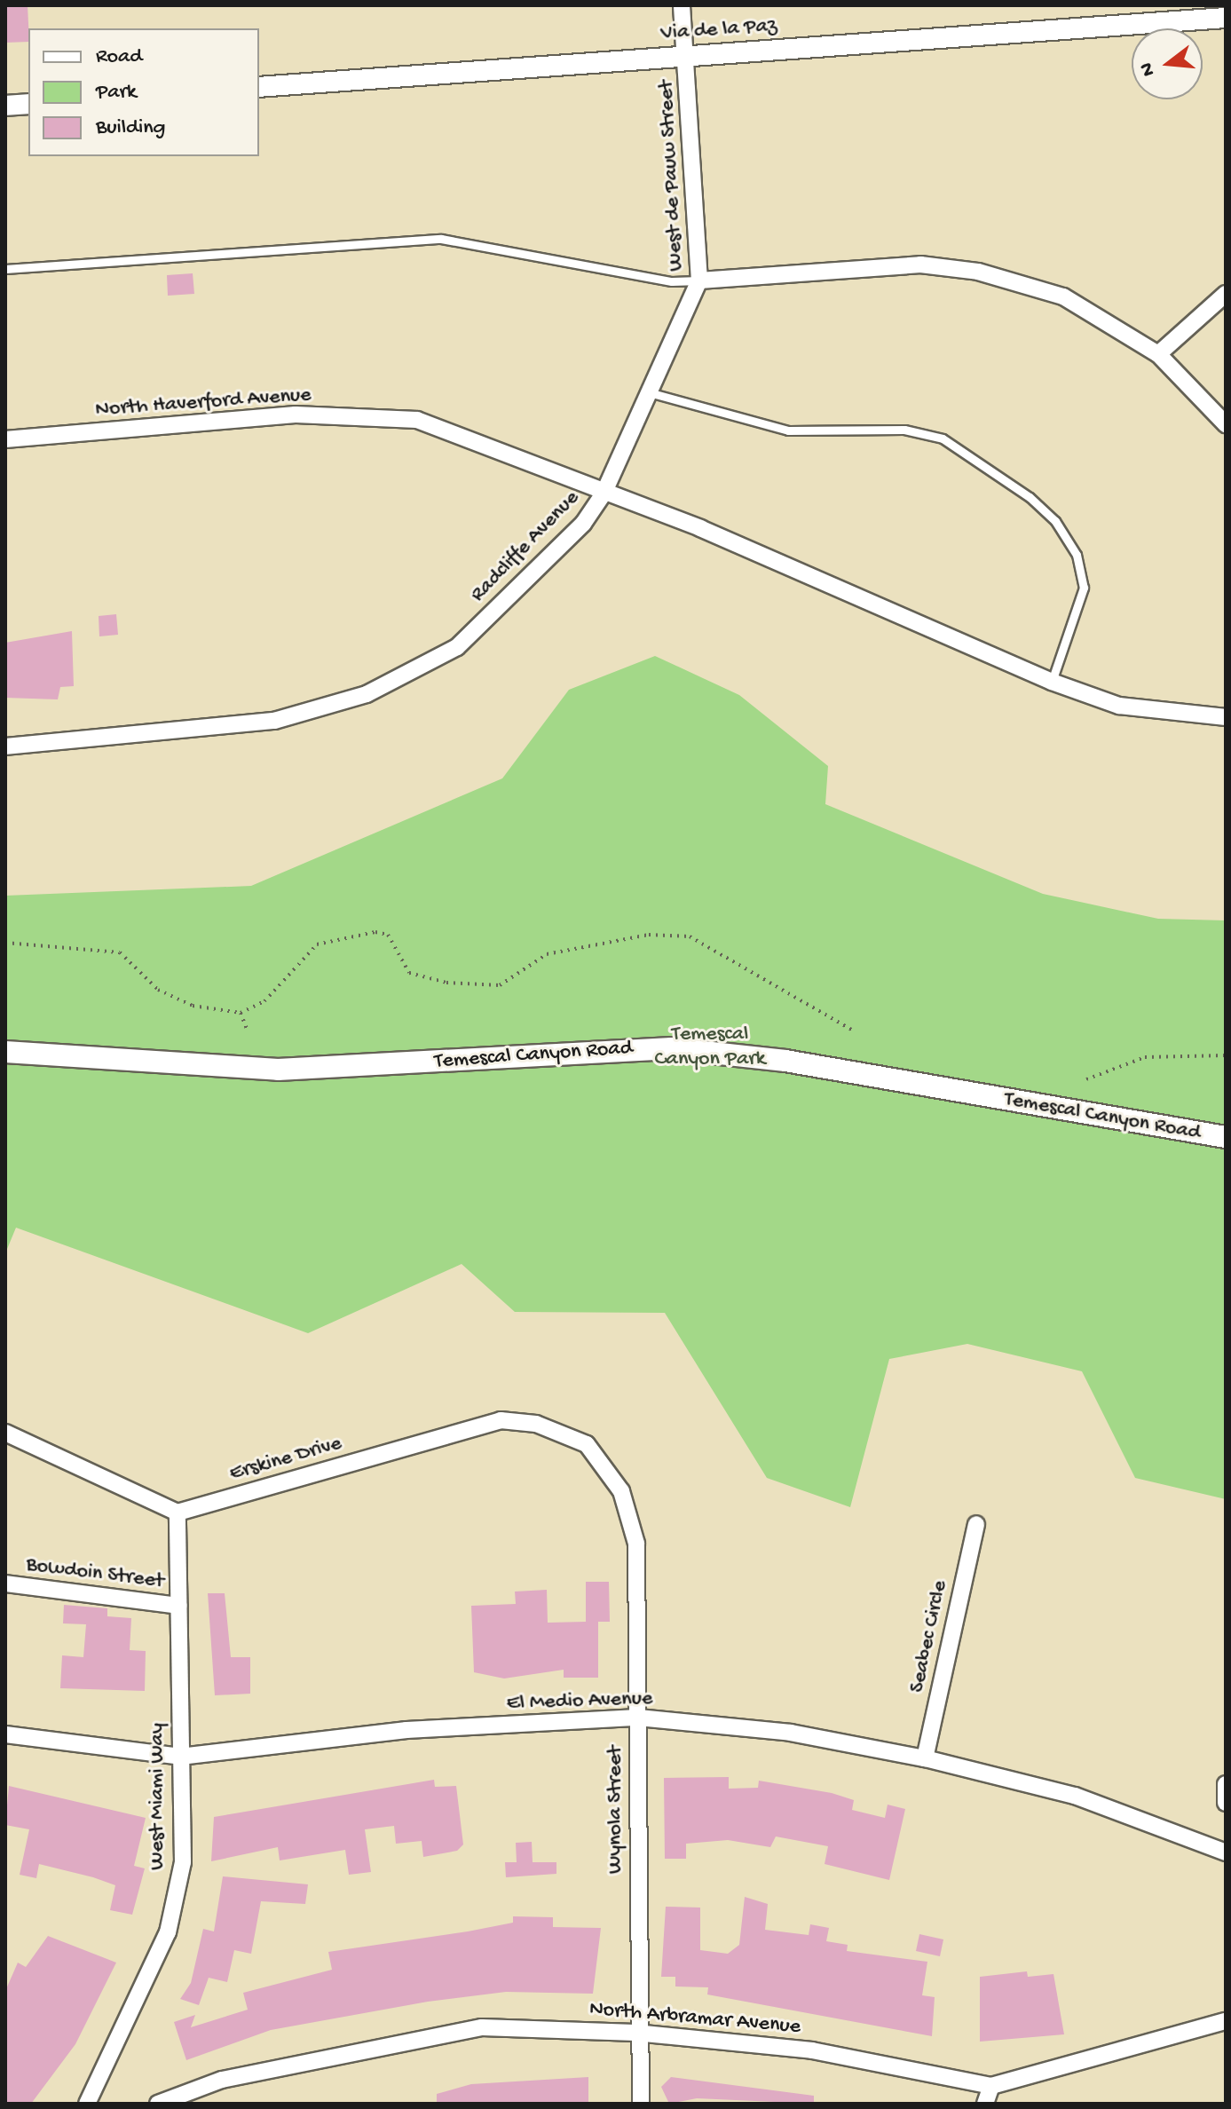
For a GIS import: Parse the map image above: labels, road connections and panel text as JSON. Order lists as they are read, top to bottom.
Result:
{
  "streets": {
    "main road": ["Temescal Canyon Road"],
    "street": [
      "Via de la Paz",
      "West de Pauw Street",
      "North Haverford Avenue",
      "Radcliffe Avenue",
      "Erskine Drive",
      "Bowdoin Street",
      "Seabec Circle",
      "El Medio Avenue",
      "West Miami Way",
      "Wynola Street",
      "North Arbramar Avenue"
    ]
  },
  "crossings": [
    ["Via de la Paz", "West de Pauw Street"],
    ["West de Pauw Street", "North Haverford Avenue"],
    ["West de Pauw Street", "Radcliffe Avenue"],
    ["North Haverford Avenue", "Radcliffe Avenue"],
    ["Erskine Drive", "West Miami Way"],
    ["Erskine Drive", "Wynola Street"],
    ["Bowdoin Street", "West Miami Way"],
    ["Seabec Circle", "El Medio Avenue"],
    ["El Medio Avenue", "West Miami Way"],
    ["El Medio Avenue", "Wynola Street"],
    ["Wynola Street", "North Arbramar Avenue"]
  ],
  "parks": ["Temescal Canyon Park"],
  "legend": ["Road", "Park", "Building"],
  "north": "left"
}
